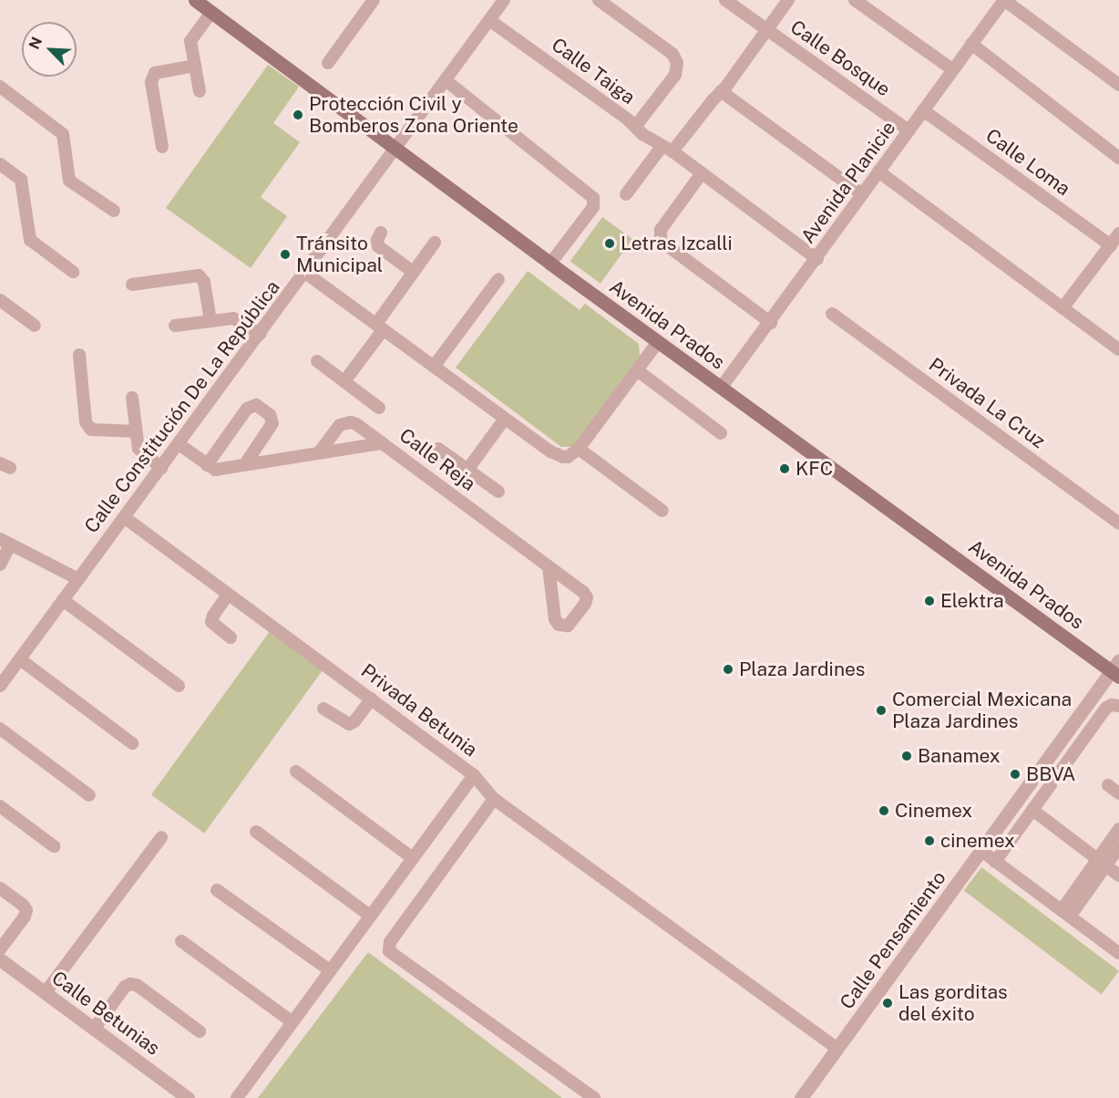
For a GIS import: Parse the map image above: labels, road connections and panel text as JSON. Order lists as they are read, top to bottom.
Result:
{
  "streets": {
    "main road": ["Avenida Prados"],
    "street": [
      "Calle Bosque",
      "Calle Taiga",
      "Calle Loma",
      "Avenida Planicie",
      "Privada La Cruz",
      "Calle Constitución De La República",
      "Calle Reja",
      "Privada Betunia",
      "Calle Pensamiento",
      "Calle Betunias"
    ]
  },
  "crossings": [
    ["Calle Bosque", "Avenida Planicie"],
    ["Calle Taiga", "Calle Constitución De La República"],
    ["Calle Loma", "Avenida Planicie"],
    ["Avenida Planicie", "Avenida Prados"],
    ["Avenida Prados", "Calle Constitución De La República"],
    ["Avenida Prados", "Calle Pensamiento"],
    ["Calle Constitución De La República", "Privada Betunia"]
  ],
  "places": [
    "Protección Civil y Bomberos Zona Oriente",
    "Letras Izcalli",
    "Tránsito Municipal",
    "KFC",
    "Elektra",
    "Plaza Jardines",
    "Comercial Mexicana Plaza Jardines",
    "Banamex",
    "BBVA",
    "Cinemex",
    "cinemex",
    "Las gorditas del éxito"
  ],
  "north": "top left"
}
